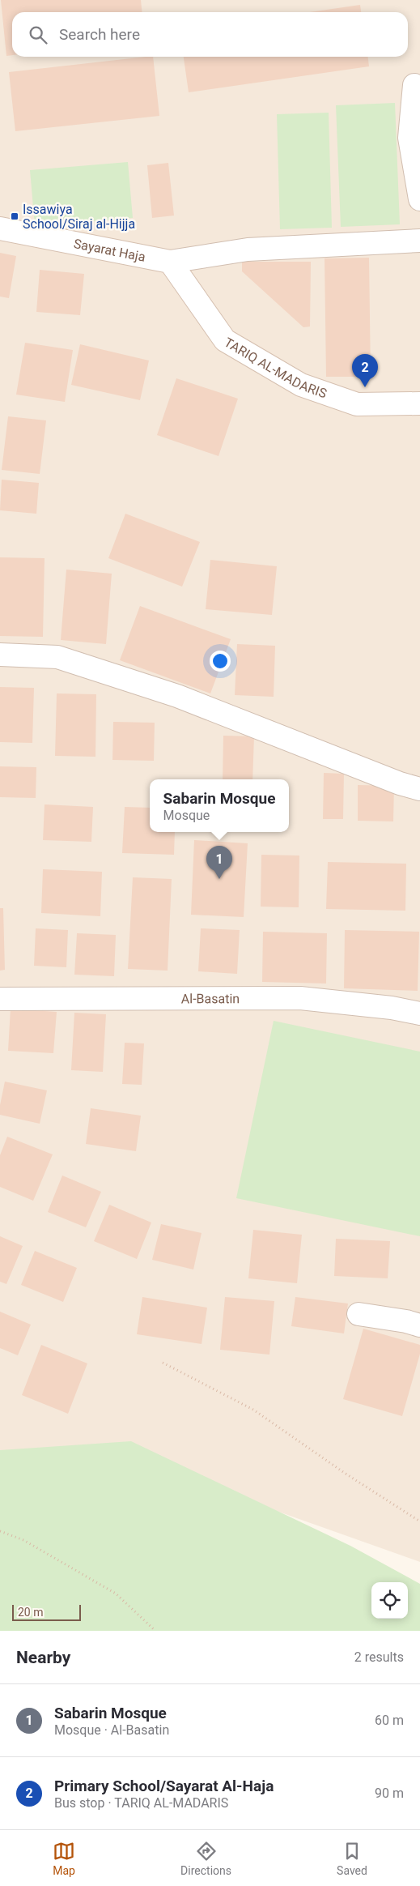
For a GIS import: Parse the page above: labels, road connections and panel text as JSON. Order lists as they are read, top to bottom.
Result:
{
  "streets": {
    "street": ["Sayarat Haja", "TARIQ AL-MADARIS", "Al-Basatin"]
  },
  "crossings": [
    ["Sayarat Haja", "TARIQ AL-MADARIS"]
  ],
  "places": {
    "transit": ["Issawiya School/Siraj al-Hijja"]
  },
  "scale_bar": "20 m",
  "page": {
    "search": "Search here",
    "pins": ["2", "1"],
    "popup": ["Sabarin Mosque", "Mosque"],
    "scale": "20 m",
    "heading": ["Nearby", "2 results"],
    "list": [
      {
        "mark": "1",
        "name": "Sabarin Mosque",
        "note": "Mosque · Al-Basatin",
        "value": "60 m"
      },
      {
        "mark": "2",
        "name": "Primary School/Sayarat Al-Haja",
        "note": "Bus stop · TARIQ AL-MADARIS",
        "value": "90 m"
      }
    ],
    "nav": ["Map", "Directions", "Saved"]
  }
}
